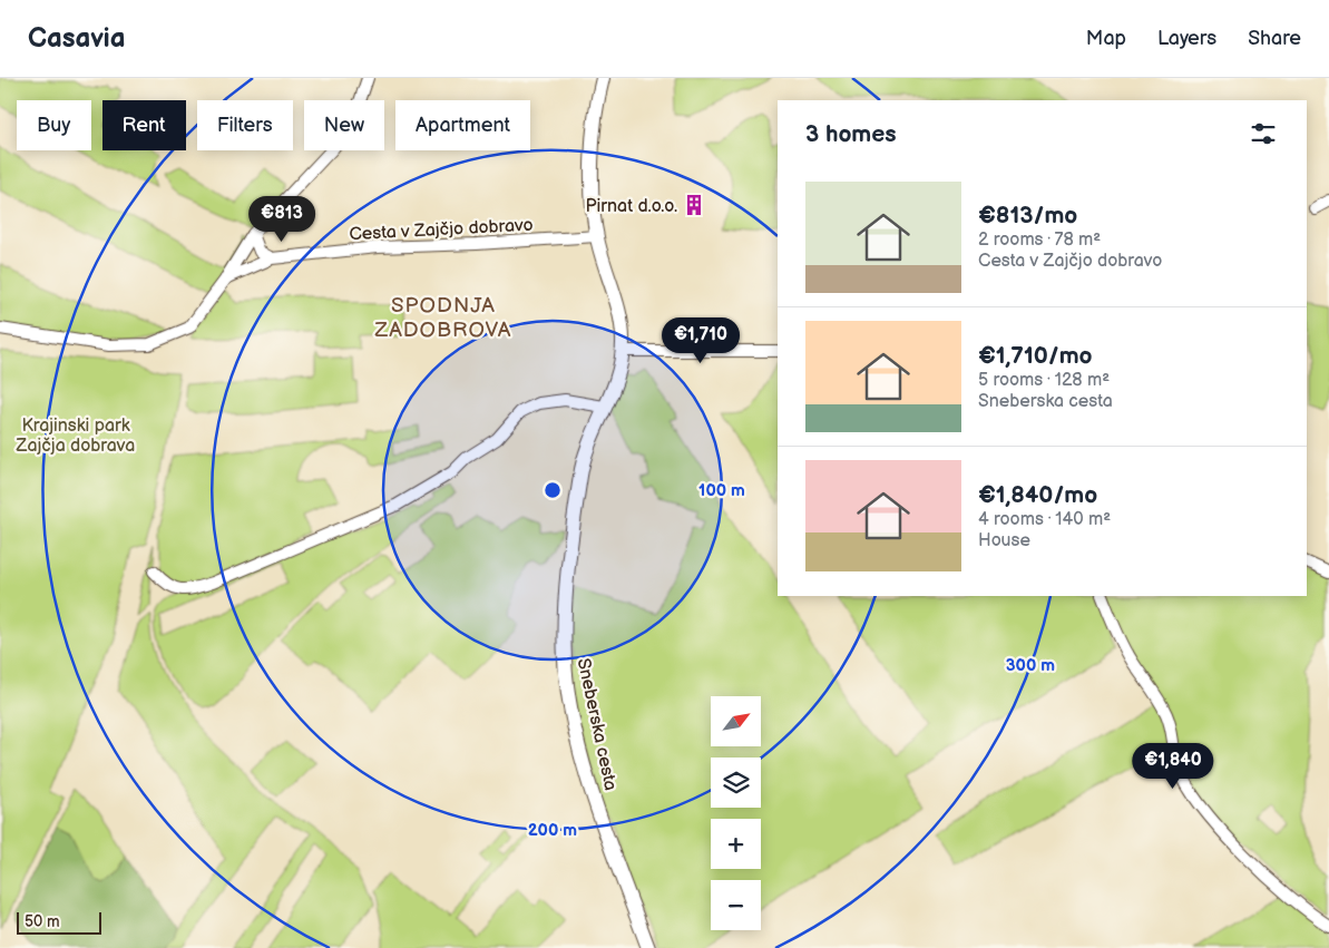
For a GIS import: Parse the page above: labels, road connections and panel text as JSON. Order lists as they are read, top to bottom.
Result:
{
  "streets": {
    "street": ["Cesta v Zajčjo dobravo", "Sneberska cesta"]
  },
  "crossings": [
    ["Cesta v Zajčjo dobravo", "Sneberska cesta"]
  ],
  "districts": ["SPODNJA ZADOBROVA"],
  "parks": ["Krajinski park Zajčja dobrava"],
  "places": {
    "building": ["Pirnat d.o.o."]
  },
  "scale_bar": "50 m",
  "north": "top right",
  "page": {
    "header": "Casavia",
    "nav": ["Map", "Layers", "Share"],
    "chip": [
      "Buy",
      "Rent",
      "Filters",
      "New",
      "Apartment"
    ],
    "heading": "3 homes",
    "list": [
      {
        "name": "€813/mo",
        "note": "2 rooms · 78 m² · Cesta v Zajčjo dobravo"
      },
      {
        "name": "€1,710/mo",
        "note": "5 rooms · 128 m² · Sneberska cesta"
      },
      {
        "name": "€1,840/mo",
        "note": "4 rooms · 140 m² · House"
      }
    ],
    "price": ["€813", "€1,710", "€1,840"],
    "map_buttons": ["+", "−"],
    "scale": "50 m"
  },
  "rings": ["100 m", "300 m", "200 m"]
}
